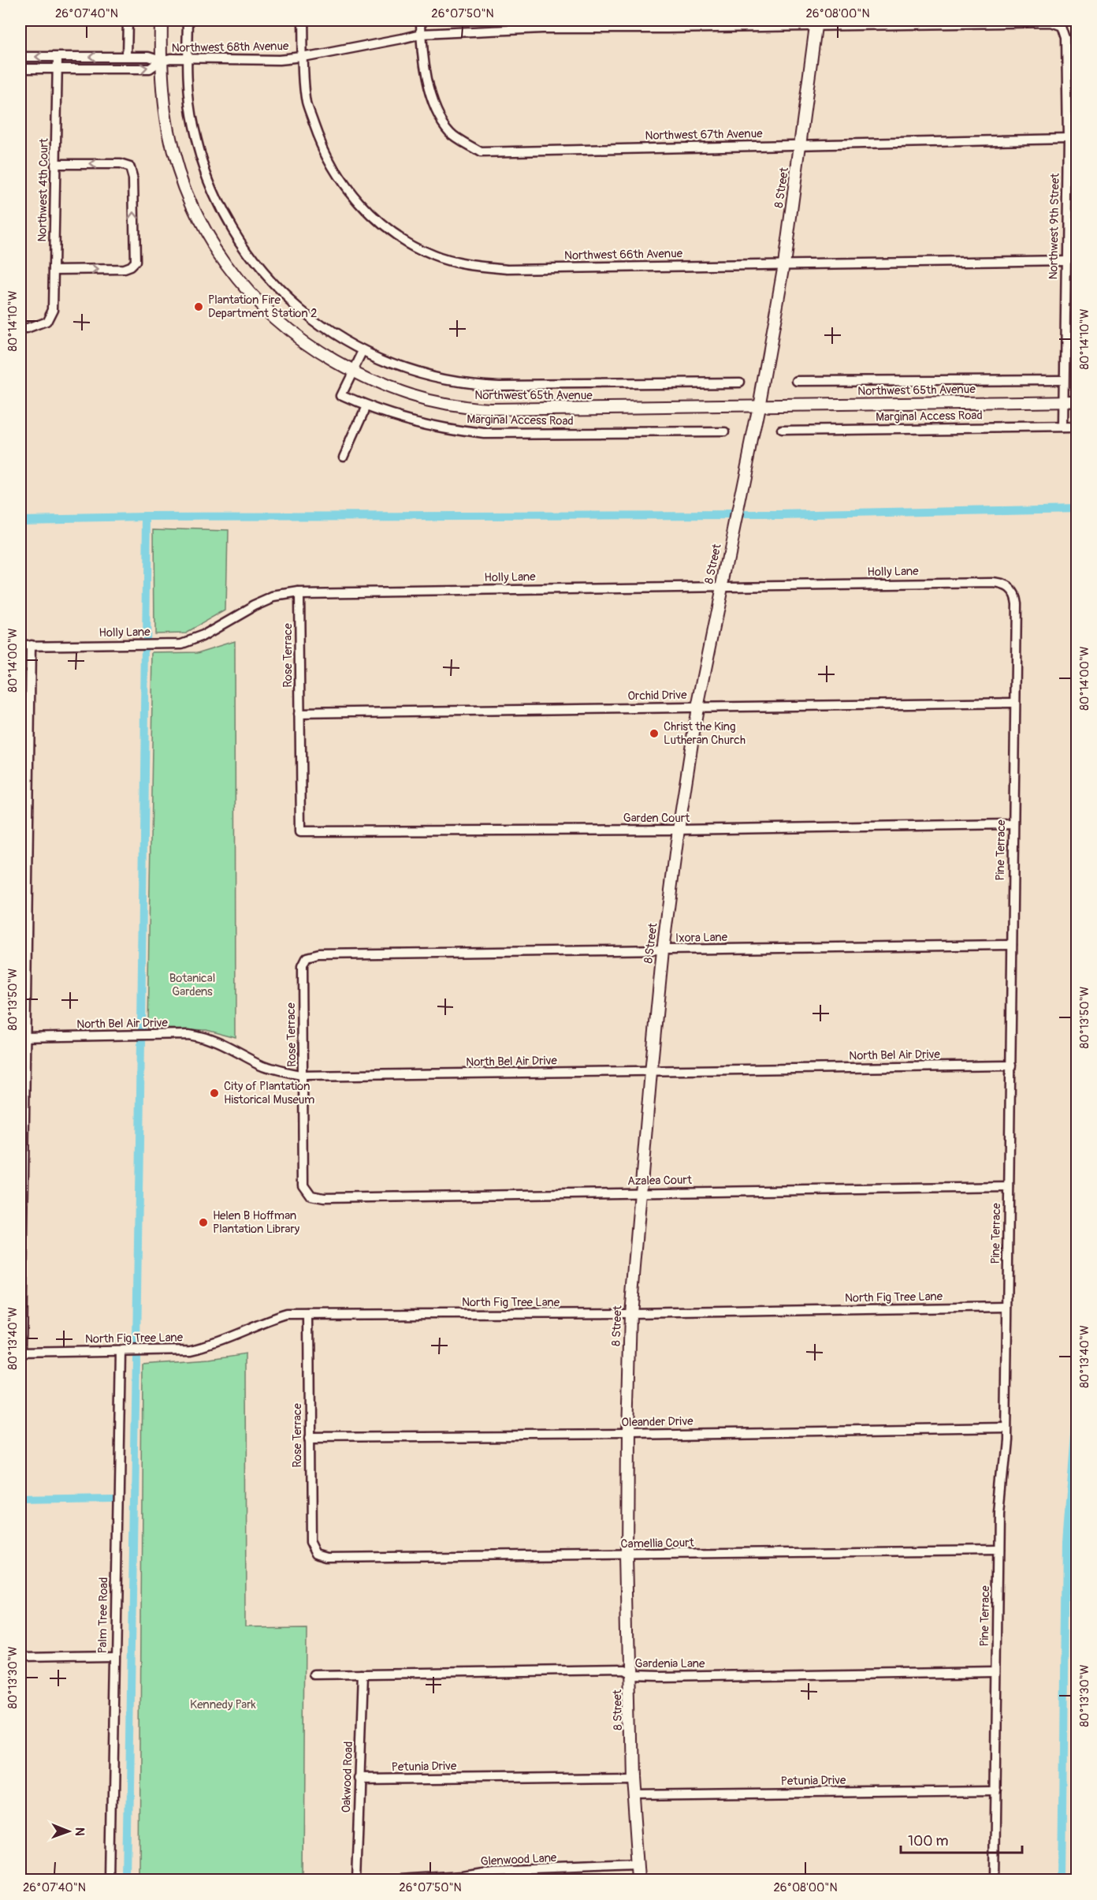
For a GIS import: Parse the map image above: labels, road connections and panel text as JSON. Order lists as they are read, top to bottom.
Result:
{
  "streets": {
    "street": [
      "Northwest 68th Avenue",
      "Northwest 67th Avenue",
      "8 Street",
      "Northwest 4th Court",
      "Northwest 9th Street",
      "Northwest 66th Avenue",
      "Northwest 65th Avenue",
      "Marginal Access Road",
      "Holly Lane",
      "Rose Terrace",
      "Orchid Drive",
      "Garden Court",
      "Pine Terrace",
      "Ixora Lane",
      "North Bel Air Drive",
      "Azalea Court",
      "North Fig Tree Lane",
      "Oleander Drive",
      "Camellia Court",
      "Palm Tree Road",
      "Gardenia Lane",
      "Petunia Drive",
      "Oakwood Road",
      "Glenwood Lane"
    ]
  },
  "crossings": [
    ["Northwest 68th Avenue", "Northwest 67th Avenue"],
    ["Northwest 68th Avenue", "8 Street"],
    ["Northwest 68th Avenue", "Northwest 4th Court"],
    ["Northwest 68th Avenue", "Northwest 9th Street"],
    ["Northwest 68th Avenue", "Northwest 66th Avenue"],
    ["Northwest 68th Avenue", "Northwest 65th Avenue"],
    ["Northwest 67th Avenue", "8 Street"],
    ["Northwest 67th Avenue", "Northwest 9th Street"],
    ["8 Street", "Northwest 66th Avenue"],
    ["8 Street", "Northwest 65th Avenue"],
    ["8 Street", "Holly Lane"],
    ["8 Street", "Orchid Drive"],
    ["8 Street", "Garden Court"],
    ["8 Street", "Ixora Lane"],
    ["8 Street", "North Bel Air Drive"],
    ["8 Street", "Azalea Court"],
    ["8 Street", "North Fig Tree Lane"],
    ["8 Street", "Oleander Drive"],
    ["8 Street", "Camellia Court"],
    ["8 Street", "Gardenia Lane"],
    ["8 Street", "Petunia Drive"],
    ["8 Street", "Glenwood Lane"],
    ["Northwest 9th Street", "Northwest 66th Avenue"],
    ["Northwest 9th Street", "Northwest 65th Avenue"],
    ["Northwest 9th Street", "Marginal Access Road"],
    ["Northwest 65th Avenue", "Marginal Access Road"],
    ["Holly Lane", "Rose Terrace"],
    ["Holly Lane", "Pine Terrace"],
    ["Rose Terrace", "Orchid Drive"],
    ["Rose Terrace", "Garden Court"],
    ["Rose Terrace", "Ixora Lane"],
    ["Rose Terrace", "North Bel Air Drive"],
    ["Rose Terrace", "Azalea Court"],
    ["Rose Terrace", "North Fig Tree Lane"],
    ["Rose Terrace", "Oleander Drive"],
    ["Rose Terrace", "Camellia Court"],
    ["Orchid Drive", "Pine Terrace"],
    ["Garden Court", "Pine Terrace"],
    ["Pine Terrace", "Ixora Lane"],
    ["Pine Terrace", "North Bel Air Drive"],
    ["Pine Terrace", "Azalea Court"],
    ["Pine Terrace", "North Fig Tree Lane"],
    ["Pine Terrace", "Oleander Drive"],
    ["Pine Terrace", "Camellia Court"],
    ["Pine Terrace", "Gardenia Lane"],
    ["Pine Terrace", "Petunia Drive"],
    ["North Fig Tree Lane", "Palm Tree Road"],
    ["Gardenia Lane", "Oakwood Road"],
    ["Petunia Drive", "Oakwood Road"]
  ],
  "parks": ["Botanical Gardens", "Kennedy Park"],
  "places": [
    "Plantation Fire Department Station 2",
    "Christ the King Lutheran Church",
    "City of Plantation Historical Museum",
    "Helen B Hoffman Plantation Library"
  ],
  "scale_bar": "100 m",
  "north": "right",
  "coordinates": [
    "26°07'40\"N",
    "26°07'50\"N",
    "26°08'00\"N",
    "80°14'10\"W",
    "80°14'00\"W",
    "80°13'50\"W",
    "80°13'40\"W",
    "80°13'30\"W"
  ]
}
